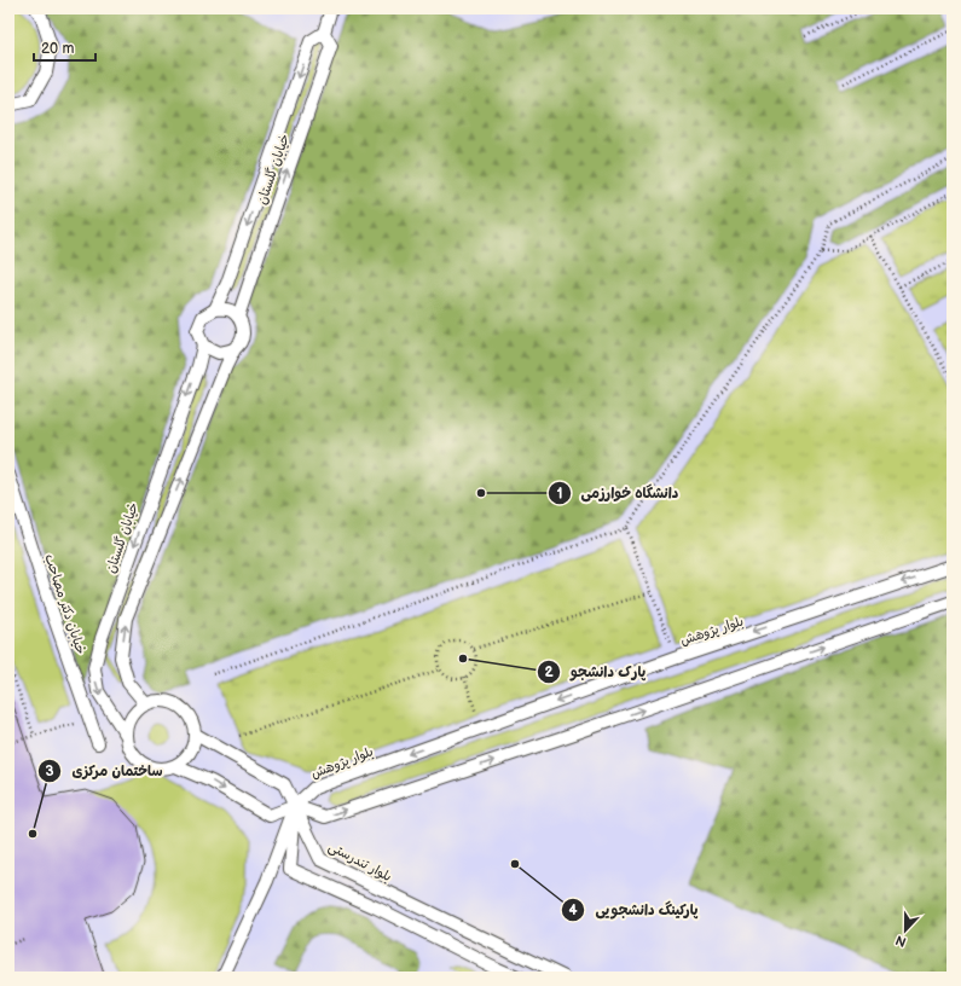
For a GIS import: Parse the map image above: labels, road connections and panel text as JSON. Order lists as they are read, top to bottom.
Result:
{
  "streets": {
    "lane": [
      "خیابان گلستان",
      "خیابان دکتر مصاحب",
      "بلوار پژوهش",
      "بلوار تندرستی"
    ]
  },
  "crossings": [
    ["بلوار پژوهش", "بلوار تندرستی"]
  ],
  "places": [
    "دانشگاه خوارزمی",
    "پارک دانشجو",
    "ساختمان مرکزی",
    "پارکینگ دانشجویی"
  ],
  "scale_bar": "20 m",
  "north": "bottom"
}
